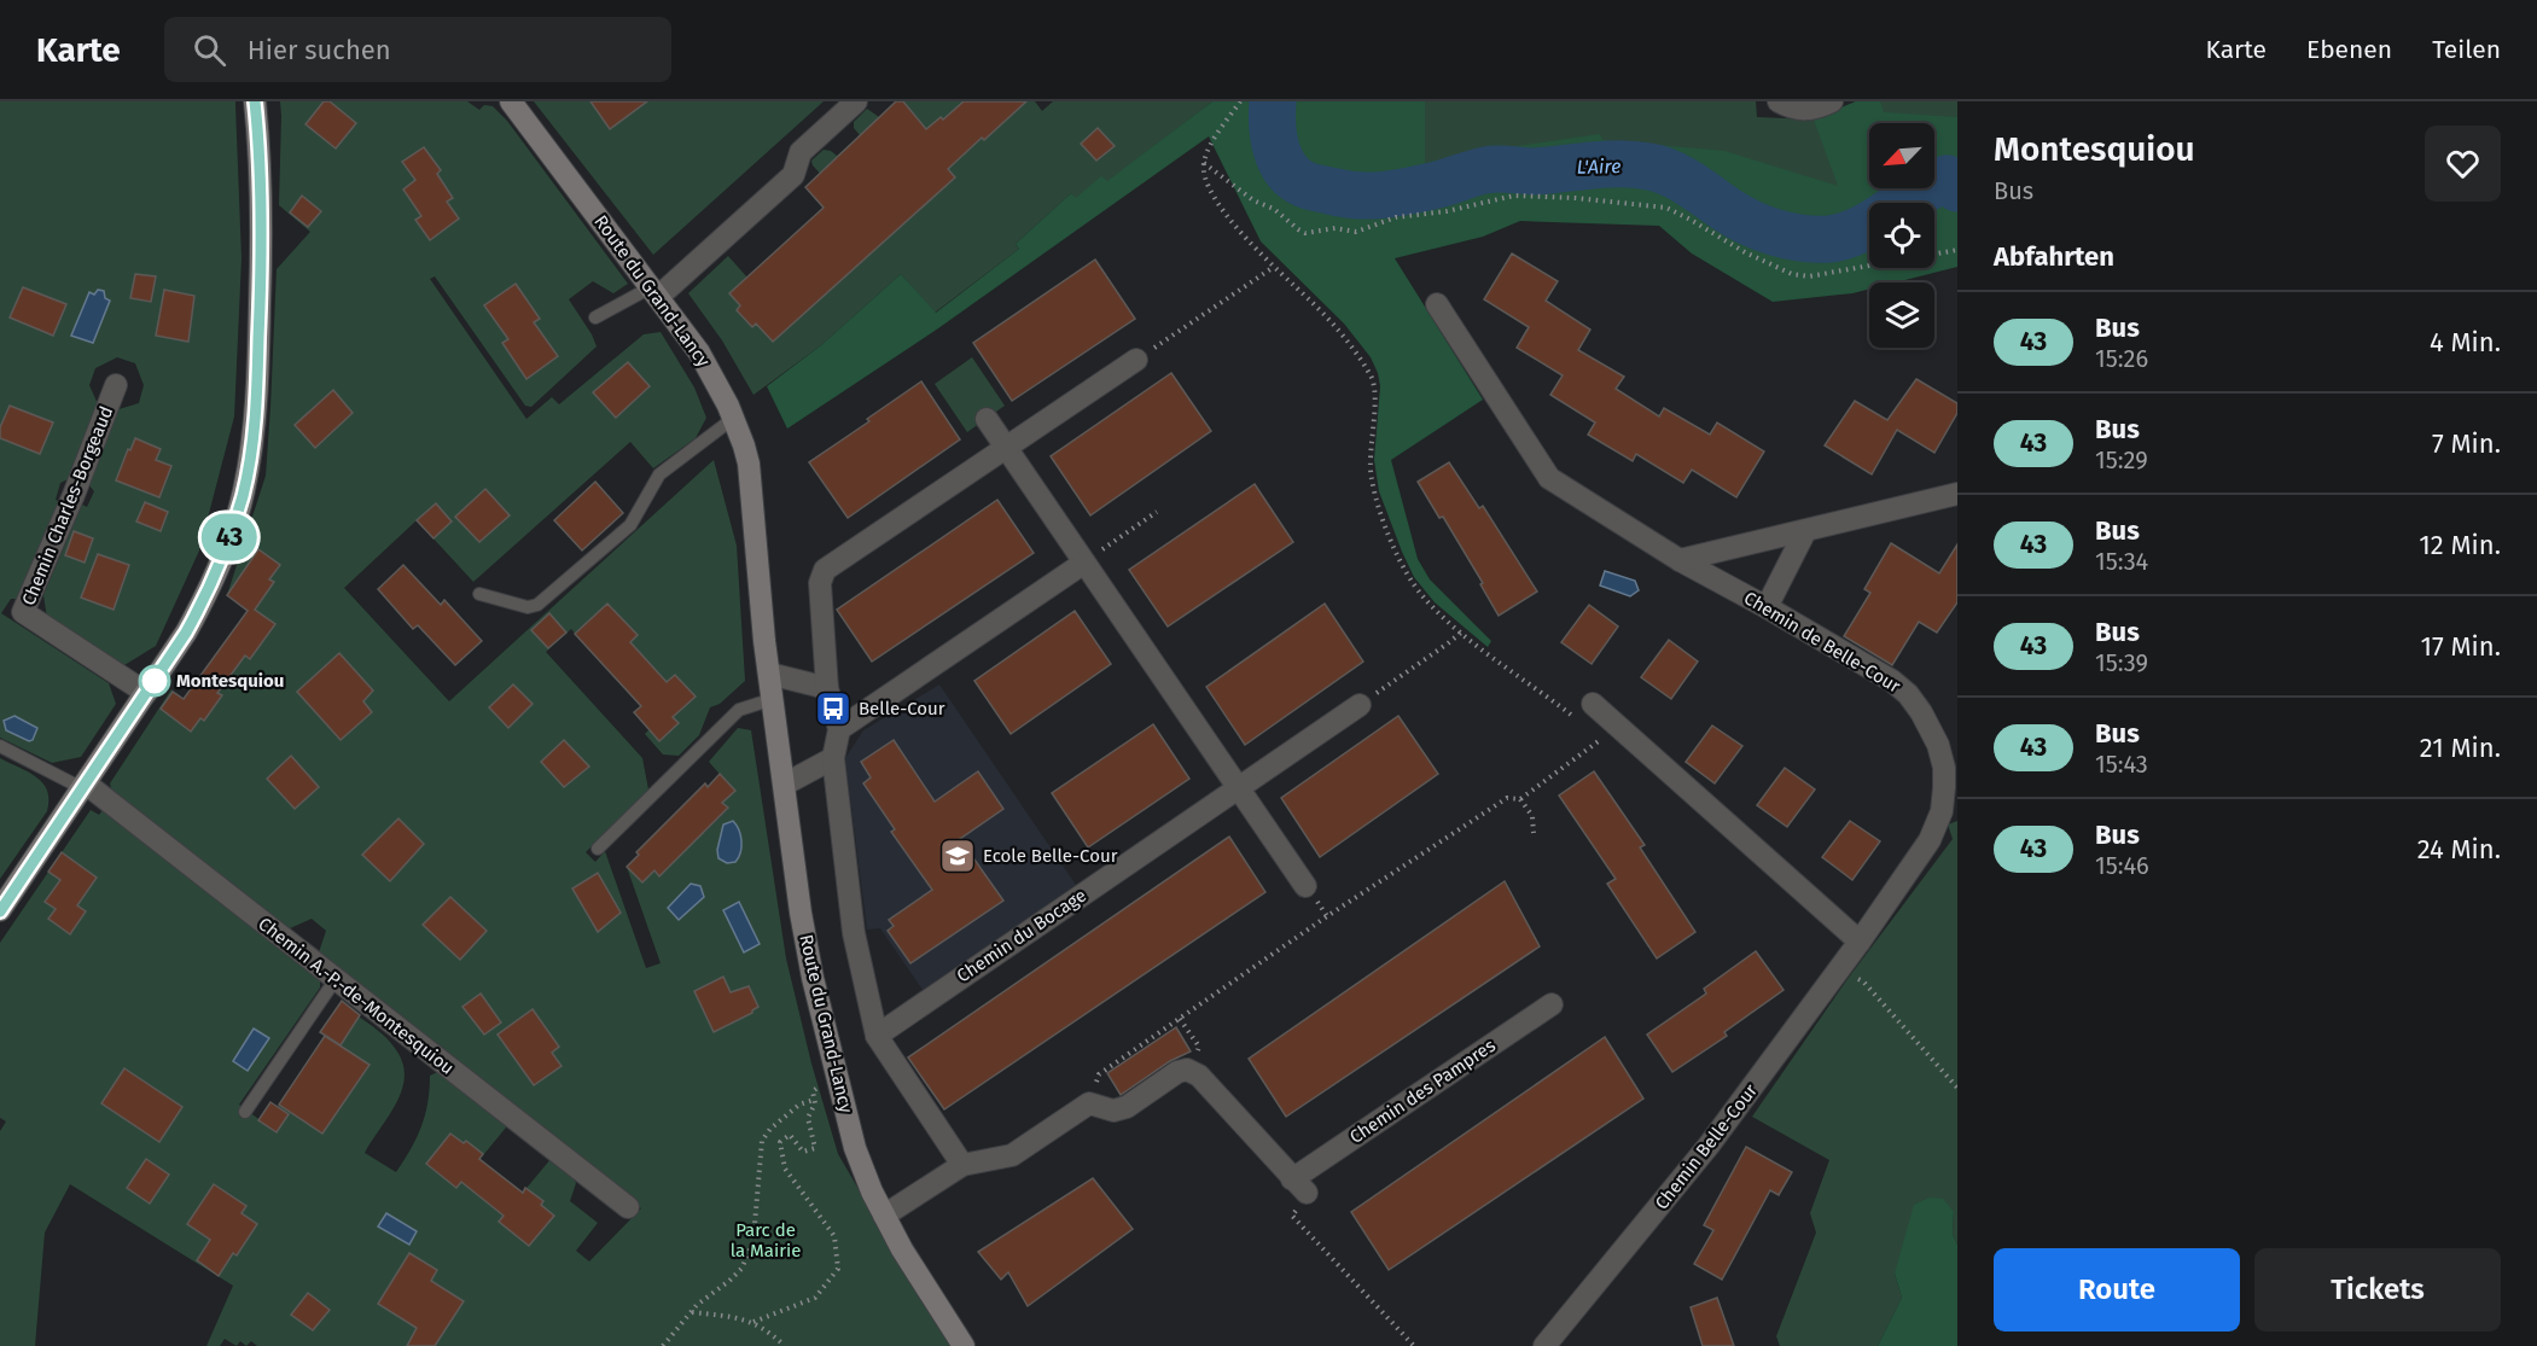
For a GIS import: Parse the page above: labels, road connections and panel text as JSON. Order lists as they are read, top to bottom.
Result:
{
  "streets": {
    "street": [
      "Route du Grand-Lancy",
      "Chemin Charles-Borgeaud",
      "Chemin de Belle-Cour",
      "Chemin du Bocage",
      "Chemin A.-P.-de-Montesquiou",
      "Chemin des Pampres",
      "Chemin Belle-Cour"
    ]
  },
  "crossings": [
    ["Chemin de Belle-Cour", "Chemin Belle-Cour"]
  ],
  "water": ["L'Aire"],
  "parks": ["Parc de la Mairie"],
  "places": {
    "other": ["Montesquiou"],
    "bus stop": ["Belle-Cour"],
    "school or university": ["Ecole Belle-Cour"]
  },
  "lines": ["bus line 43"],
  "north": "bottom left",
  "page": {
    "header": "Karte",
    "search": "Hier suchen",
    "nav": ["Karte", "Ebenen", "Teilen"],
    "on_map": "43",
    "heading": [
      ["Montesquiou", "Bus"],
      "Abfahrten"
    ],
    "list": [
      {
        "mark": "43",
        "name": "Bus",
        "note": "15:26",
        "value": "4 Min."
      },
      {
        "mark": "43",
        "name": "Bus",
        "note": "15:29",
        "value": "7 Min."
      },
      {
        "mark": "43",
        "name": "Bus",
        "note": "15:34",
        "value": "12 Min."
      },
      {
        "mark": "43",
        "name": "Bus",
        "note": "15:39",
        "value": "17 Min."
      },
      {
        "mark": "43",
        "name": "Bus",
        "note": "15:43",
        "value": "21 Min."
      },
      {
        "mark": "43",
        "name": "Bus",
        "note": "15:46",
        "value": "24 Min."
      }
    ],
    "buttons": ["Route", "Tickets"]
  }
}
